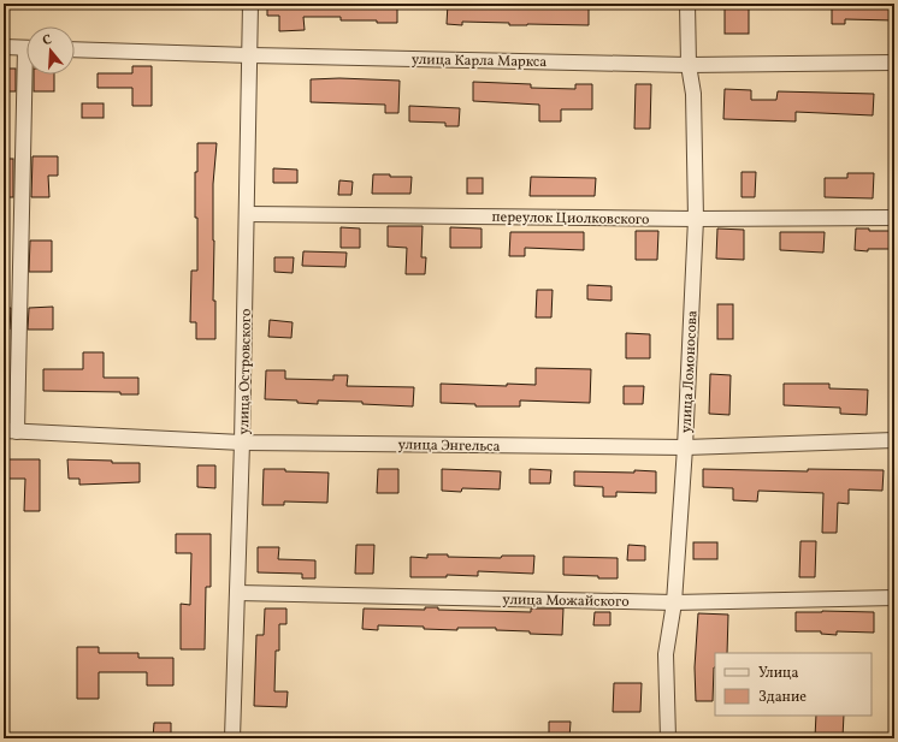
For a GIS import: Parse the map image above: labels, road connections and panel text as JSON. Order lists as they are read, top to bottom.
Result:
{
  "streets": {
    "street": [
      "улица Карла Маркса",
      "переулок Циолковского",
      "улица Островского",
      "улица Ломоносова",
      "улица Энгельса",
      "улица Можайского"
    ]
  },
  "crossings": [
    ["улица Карла Маркса", "улица Островского"],
    ["улица Карла Маркса", "улица Ломоносова"],
    ["переулок Циолковского", "улица Островского"],
    ["переулок Циолковского", "улица Ломоносова"],
    ["улица Островского", "улица Энгельса"],
    ["улица Островского", "улица Можайского"],
    ["улица Ломоносова", "улица Энгельса"],
    ["улица Ломоносова", "улица Можайского"]
  ],
  "legend": ["Улица", "Здание"],
  "north": "top"
}
